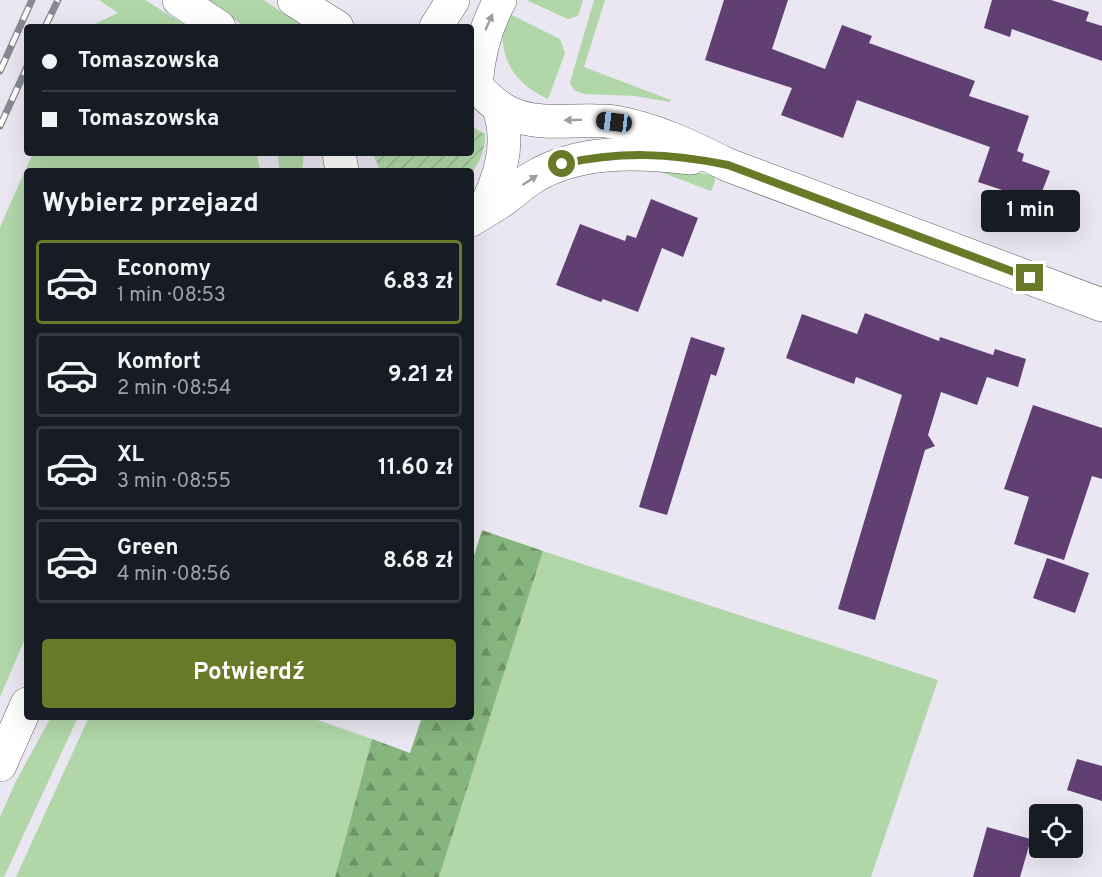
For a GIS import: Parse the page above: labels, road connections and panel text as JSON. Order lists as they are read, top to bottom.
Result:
{
  "page": {
    "banner": ["Tomaszowska", "Tomaszowska"],
    "heading": "Wybierz przejazd",
    "bubble": "1 min",
    "list": [
      {
        "name": "Economy",
        "note": "1 min · 08:53",
        "value": "6.83 zł"
      },
      {
        "name": "Komfort",
        "note": "2 min · 08:54",
        "value": "9.21 zł"
      },
      {
        "name": "XL",
        "note": "3 min · 08:55",
        "value": "11.60 zł"
      },
      {
        "name": "Green",
        "note": "4 min · 08:56",
        "value": "8.68 zł"
      }
    ],
    "buttons": "Potwierdź"
  }
}
